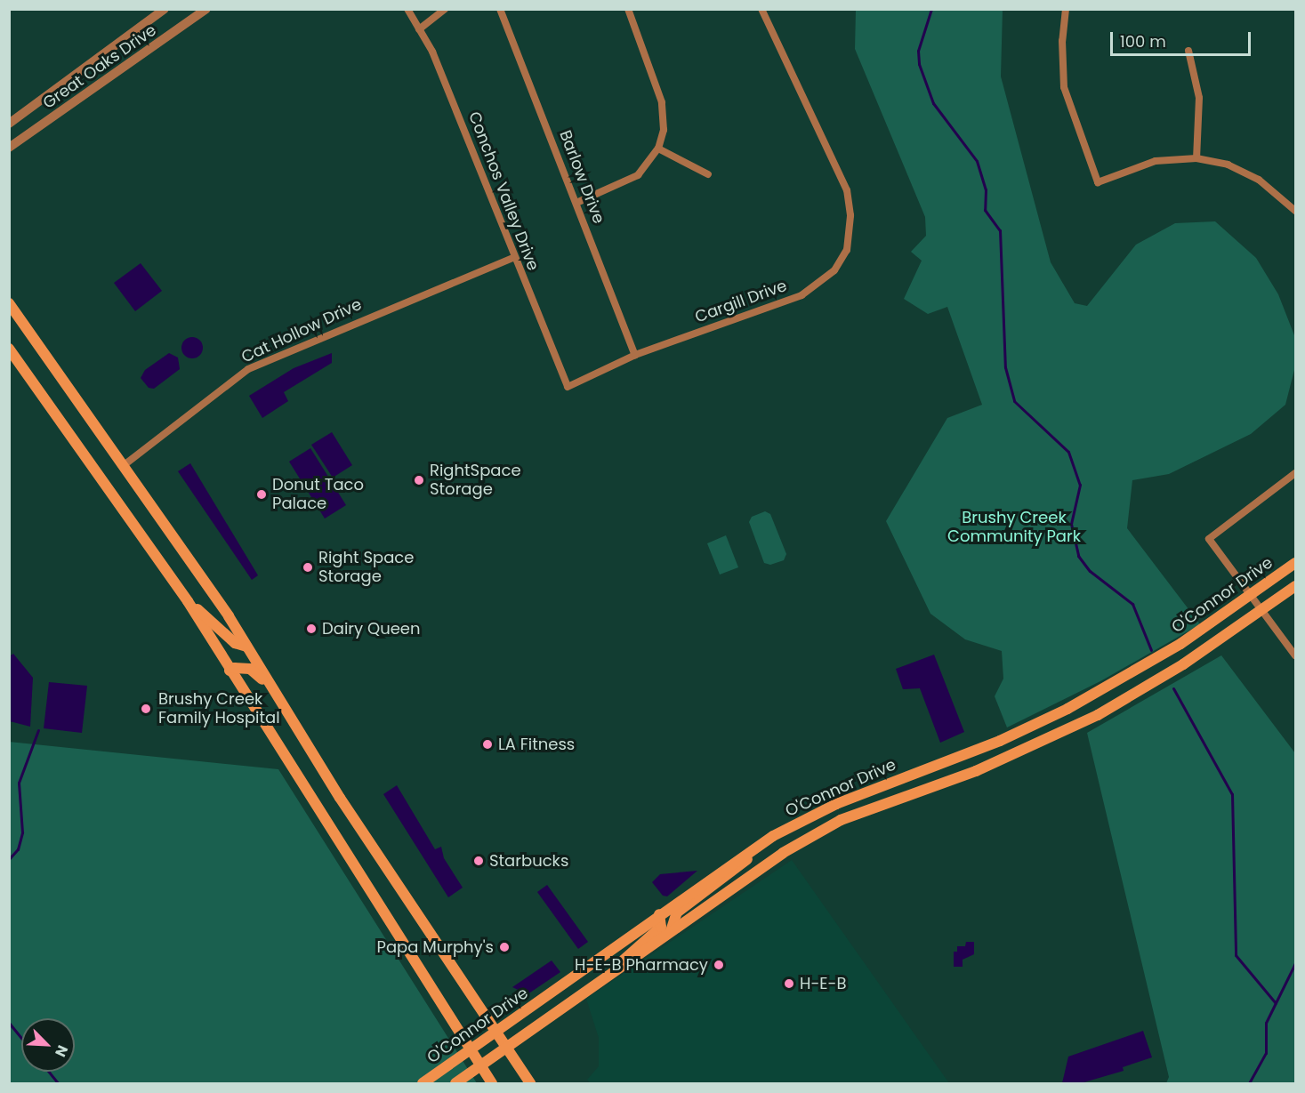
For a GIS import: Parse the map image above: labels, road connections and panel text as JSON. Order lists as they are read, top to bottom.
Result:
{
  "streets": {
    "main road": ["O'Connor Drive"],
    "street": [
      "Great Oaks Drive",
      "Barlow Drive",
      "Conchos Valley Drive",
      "Cargill Drive",
      "Cat Hollow Drive"
    ]
  },
  "crossings": [
    ["Barlow Drive", "Cargill Drive"],
    ["Conchos Valley Drive", "Cargill Drive"],
    ["Conchos Valley Drive", "Cat Hollow Drive"]
  ],
  "parks": ["Brushy Creek Community Park"],
  "places": [
    "RightSpace Storage",
    "Donut Taco Palace",
    "Right Space Storage",
    "Dairy Queen",
    "Brushy Creek Family Hospital",
    "LA Fitness",
    "Starbucks",
    "Papa Murphy's",
    "H-E-B Pharmacy",
    "H-E-B"
  ],
  "scale_bar": "100 m",
  "north": "bottom right"
}
